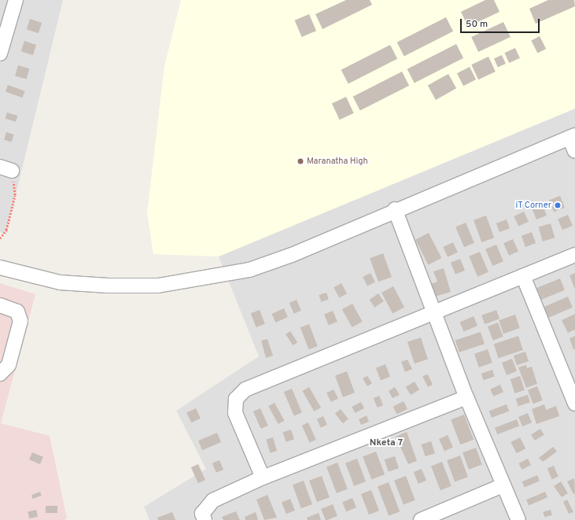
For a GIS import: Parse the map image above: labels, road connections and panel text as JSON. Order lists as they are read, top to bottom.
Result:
{
  "districts": ["Nketa 7"],
  "places": ["Maranatha High", "iT Corner"],
  "scale_bar": "50 m"
}
